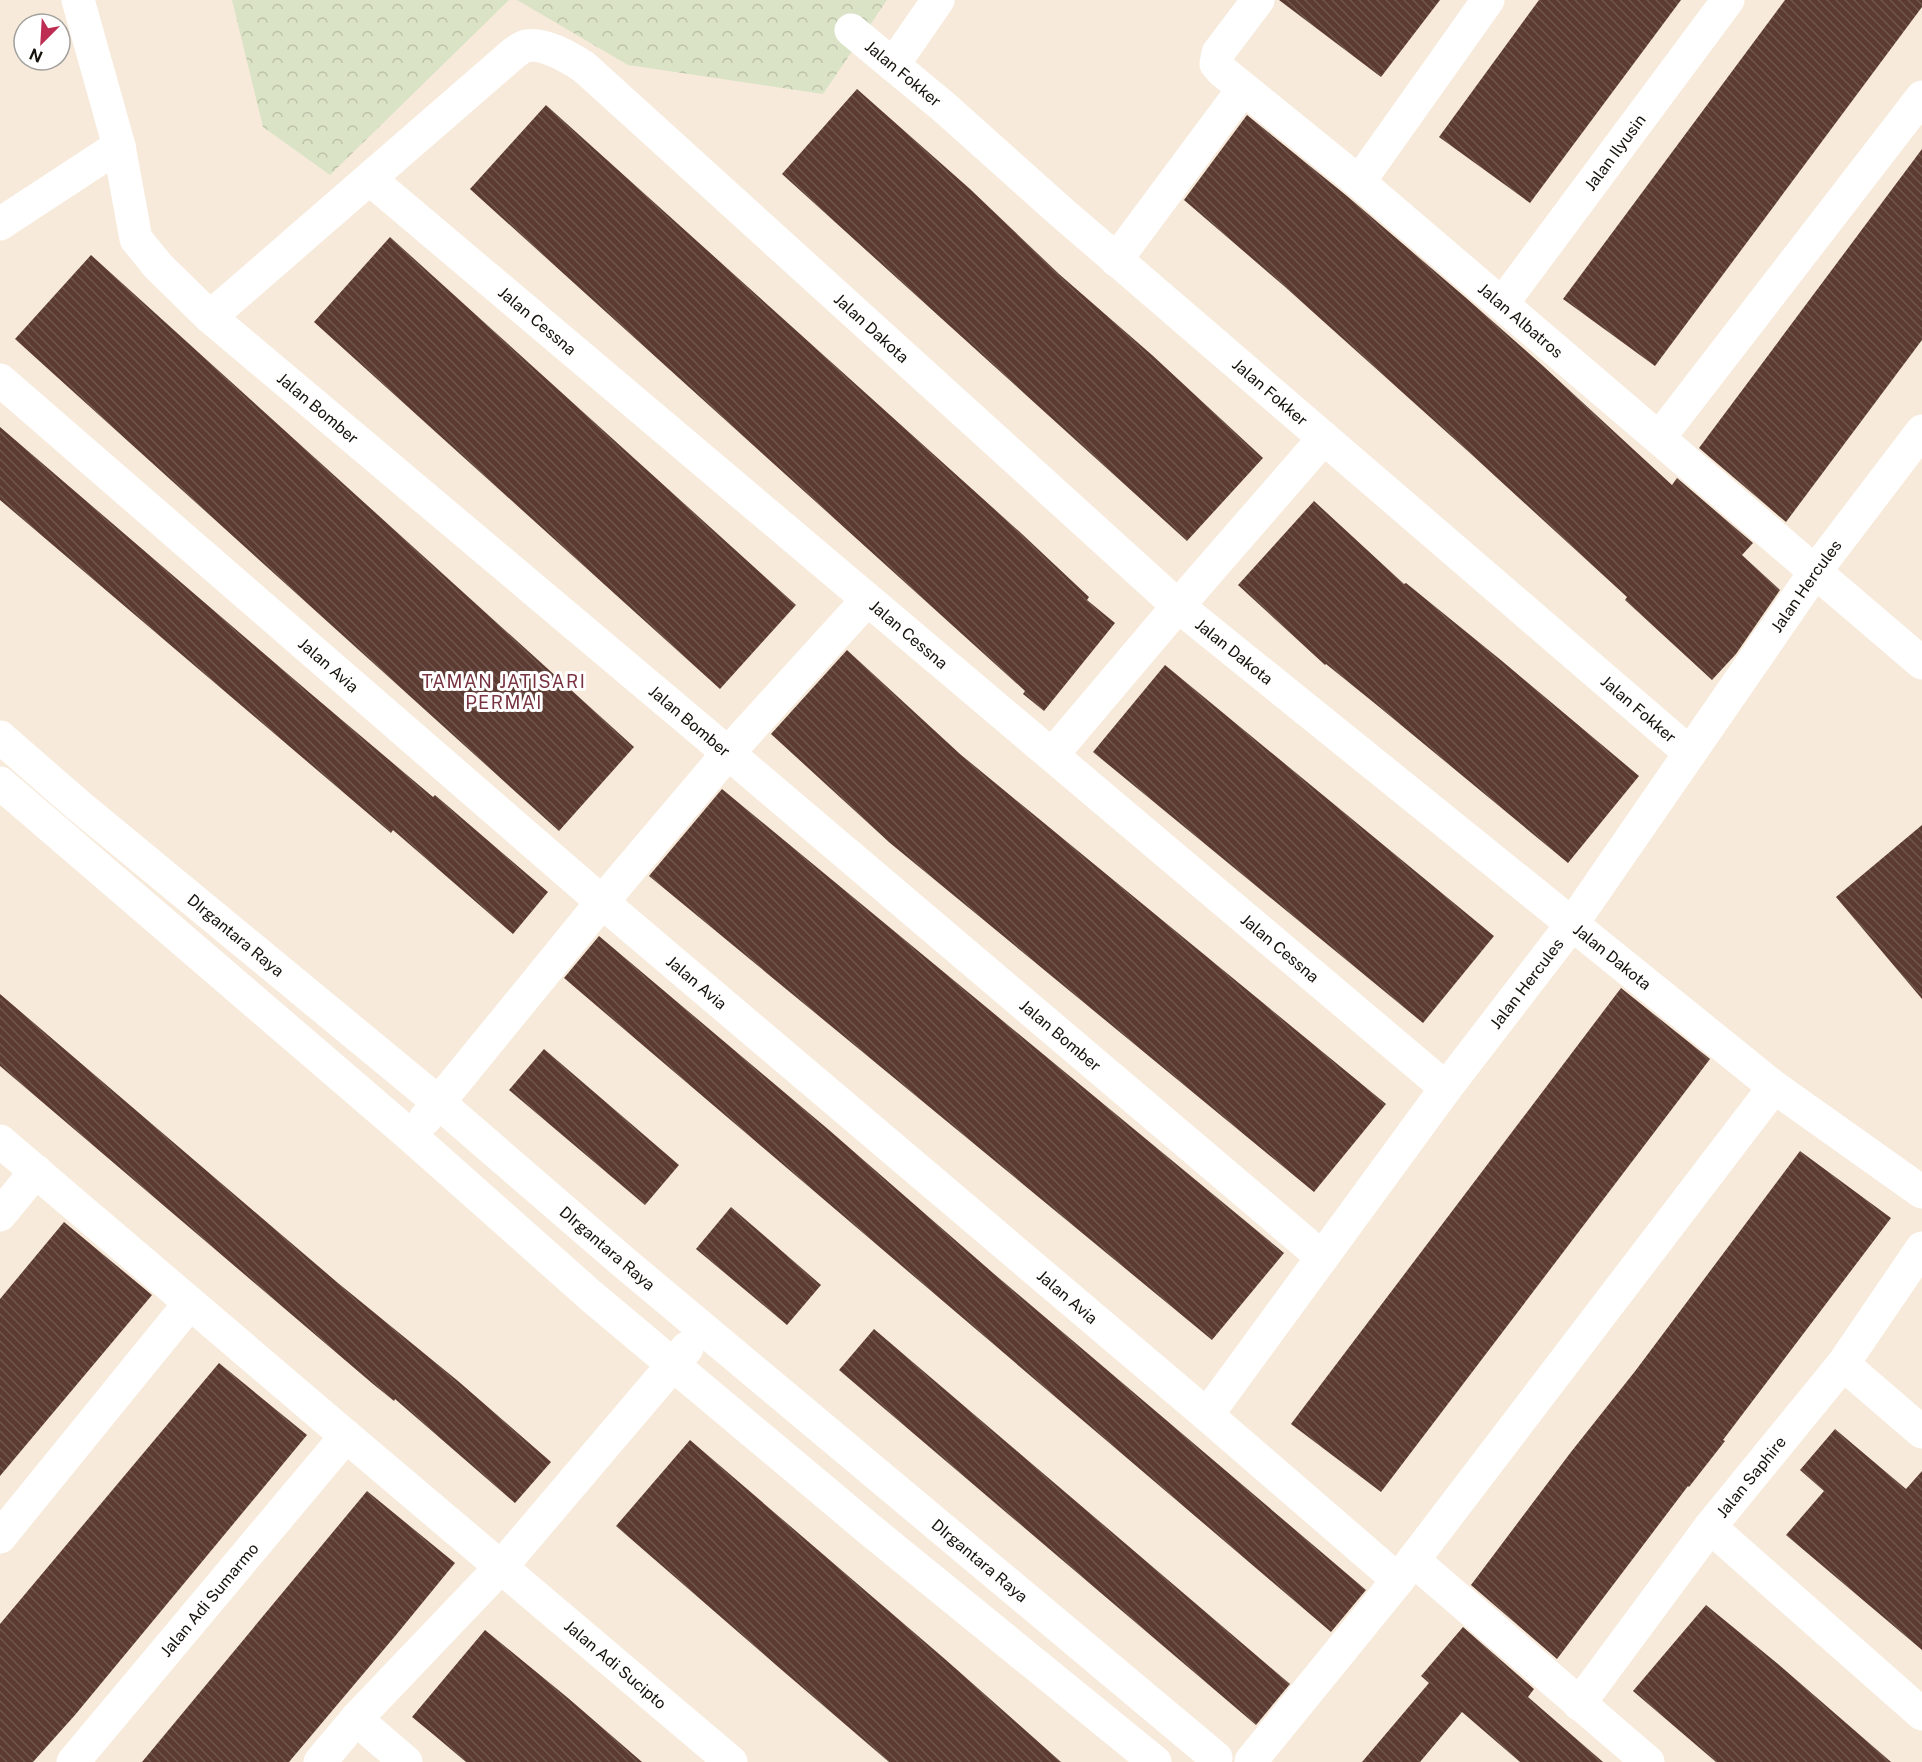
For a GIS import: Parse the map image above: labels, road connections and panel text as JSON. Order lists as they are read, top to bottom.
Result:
{
  "streets": {
    "street": [
      "Jalan Fokker",
      "Jalan Ilyusin",
      "Jalan Albatros",
      "Jalan Cessna",
      "Jalan Dakota",
      "Jalan Bomber",
      "Jalan Hercules",
      "Jalan Avia",
      "DIrgantara Raya",
      "Jalan Saphire",
      "Jalan Adi Sumarmo",
      "Jalan Adi Sucipto"
    ]
  },
  "crossings": [
    ["Jalan Fokker", "Jalan Hercules"],
    ["Jalan Ilyusin", "Jalan Albatros"],
    ["Jalan Albatros", "Jalan Hercules"],
    ["Jalan Cessna", "Jalan Dakota"],
    ["Jalan Cessna", "Jalan Hercules"],
    ["Jalan Dakota", "Jalan Hercules"],
    ["Jalan Bomber", "Jalan Hercules"],
    ["Jalan Hercules", "Jalan Avia"],
    ["Jalan Avia", "Jalan Saphire"],
    ["Jalan Adi Sumarmo", "Jalan Adi Sucipto"]
  ],
  "districts": ["TAMAN JATISARI PERMAI"],
  "north": "bottom left"
}
